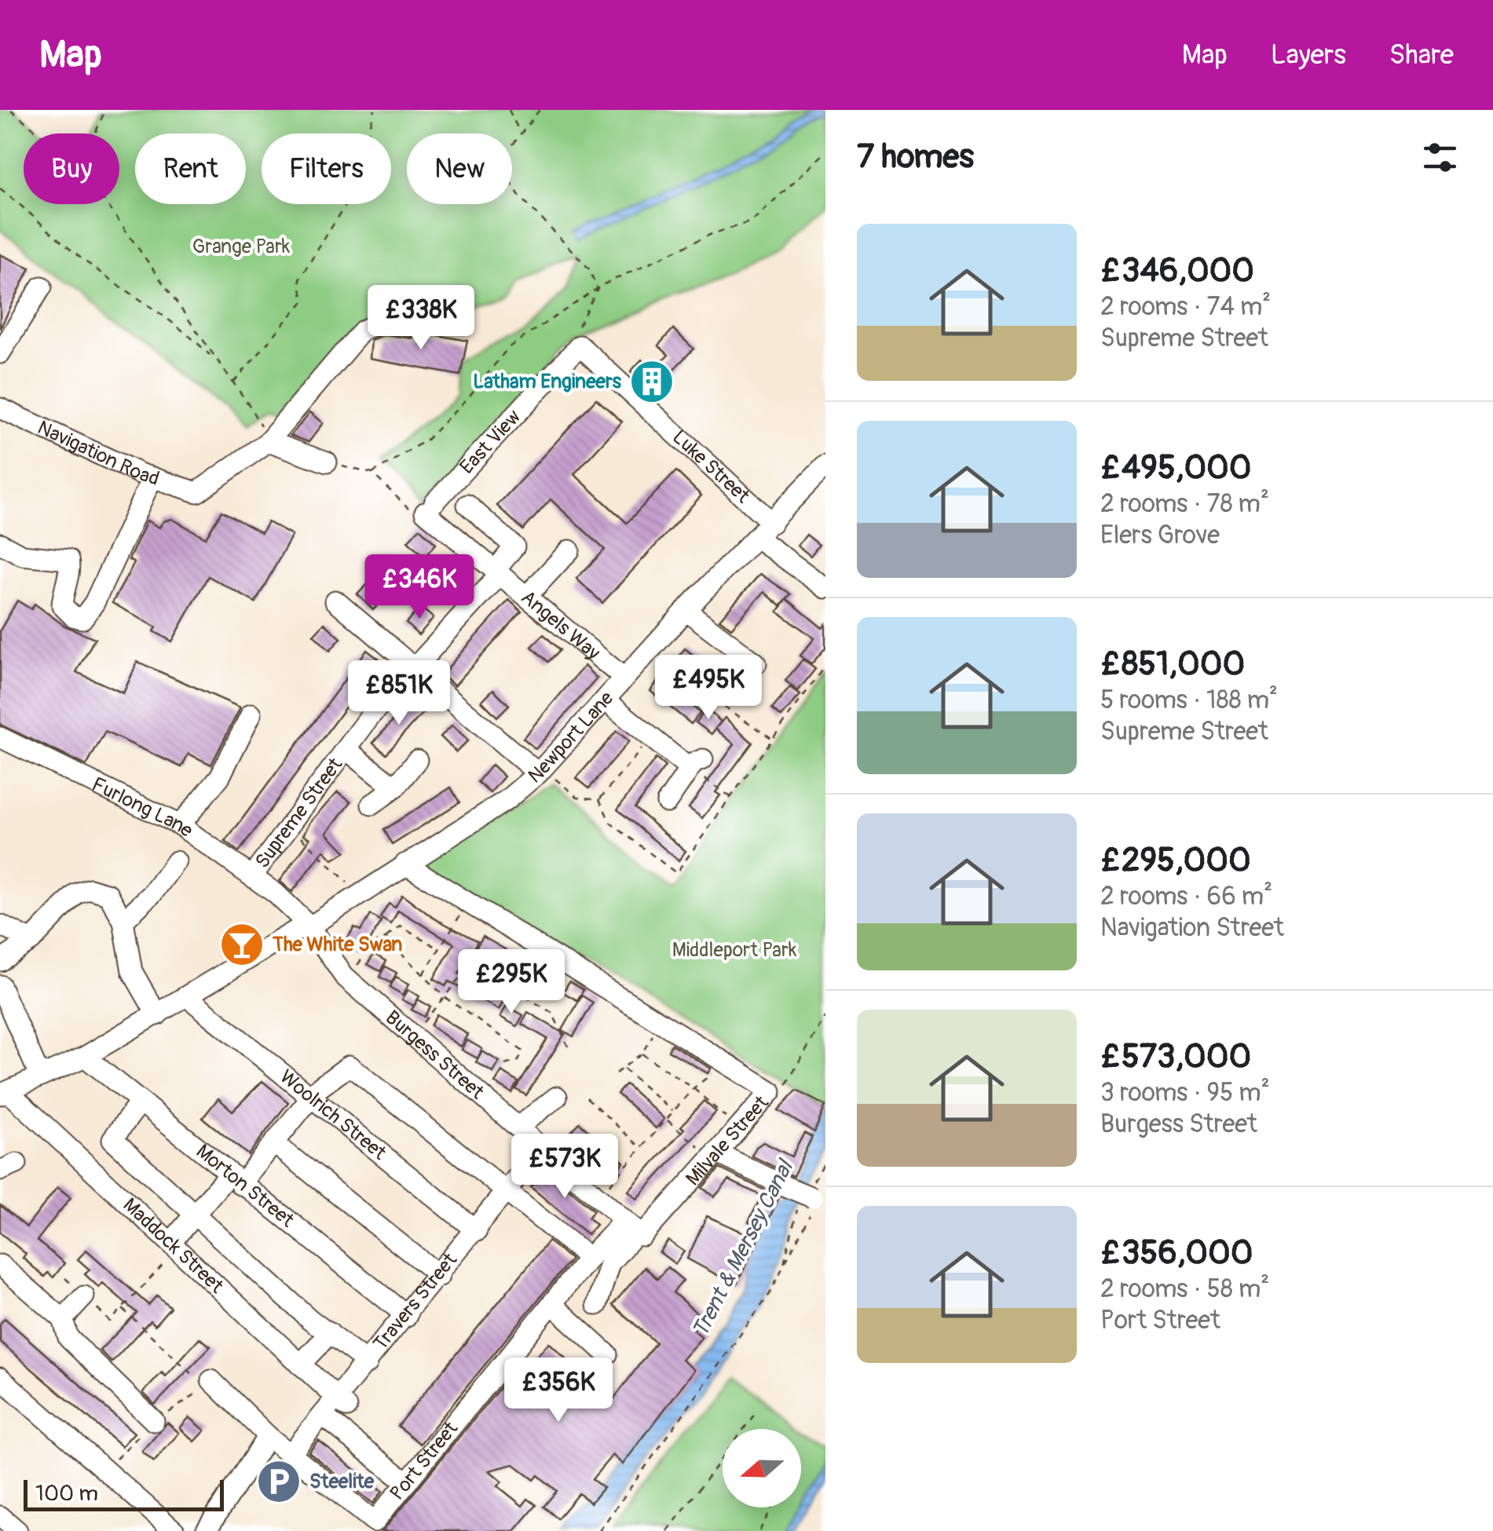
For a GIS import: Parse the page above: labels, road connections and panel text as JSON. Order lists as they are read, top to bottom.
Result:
{
  "streets": {
    "street": [
      "East View",
      "Navigation Road",
      "Luke Street",
      "Angels Way",
      "Newport Lane",
      "Furlong Lane",
      "Supreme Street",
      "Burgess Street",
      "Woolrich Street",
      "Milvale Street",
      "Morton Street",
      "Maddock Street",
      "Travers Street",
      "Port Street"
    ]
  },
  "crossings": [
    ["East View", "Luke Street"],
    ["East View", "Angels Way"],
    ["Luke Street", "Newport Lane"],
    ["Angels Way", "Newport Lane"],
    ["Angels Way", "Supreme Street"],
    ["Newport Lane", "Burgess Street"],
    ["Newport Lane", "Woolrich Street"],
    ["Newport Lane", "Milvale Street"],
    ["Newport Lane", "Morton Street"],
    ["Newport Lane", "Maddock Street"],
    ["Furlong Lane", "Supreme Street"],
    ["Furlong Lane", "Burgess Street"],
    ["Burgess Street", "Milvale Street"],
    ["Burgess Street", "Travers Street"],
    ["Burgess Street", "Port Street"],
    ["Woolrich Street", "Travers Street"],
    ["Milvale Street", "Port Street"],
    ["Morton Street", "Travers Street"],
    ["Maddock Street", "Travers Street"],
    ["Travers Street", "Port Street"]
  ],
  "water": ["Trent & Mersey Canal"],
  "parks": ["Grange Park", "Middleport Park"],
  "places": {
    "building": ["Latham Engineers"],
    "bar": ["The White Swan"],
    "parking": ["Steelite"]
  },
  "scale_bar": "100 m",
  "north": "left",
  "page": {
    "header": "Map",
    "nav": ["Map", "Layers", "Share"],
    "heading": "7 homes",
    "chip": [
      "Buy",
      "Rent",
      "Filters",
      "New"
    ],
    "list": [
      {
        "name": "£346,000",
        "note": "2 rooms · 74 m² · Supreme Street"
      },
      {
        "name": "£495,000",
        "note": "2 rooms · 78 m² · Elers Grove"
      },
      {
        "name": "£851,000",
        "note": "5 rooms · 188 m² · Supreme Street"
      },
      {
        "name": "£295,000",
        "note": "2 rooms · 66 m² · Navigation Street"
      },
      {
        "name": "£573,000",
        "note": "3 rooms · 95 m² · Burgess Street"
      },
      {
        "name": "£356,000",
        "note": "2 rooms · 58 m² · Port Street"
      }
    ],
    "price": [
      "£338K",
      "£346K",
      "£495K",
      "£851K",
      "£295K",
      "£573K",
      "£356K"
    ],
    "scale": "100 m"
  }
}
